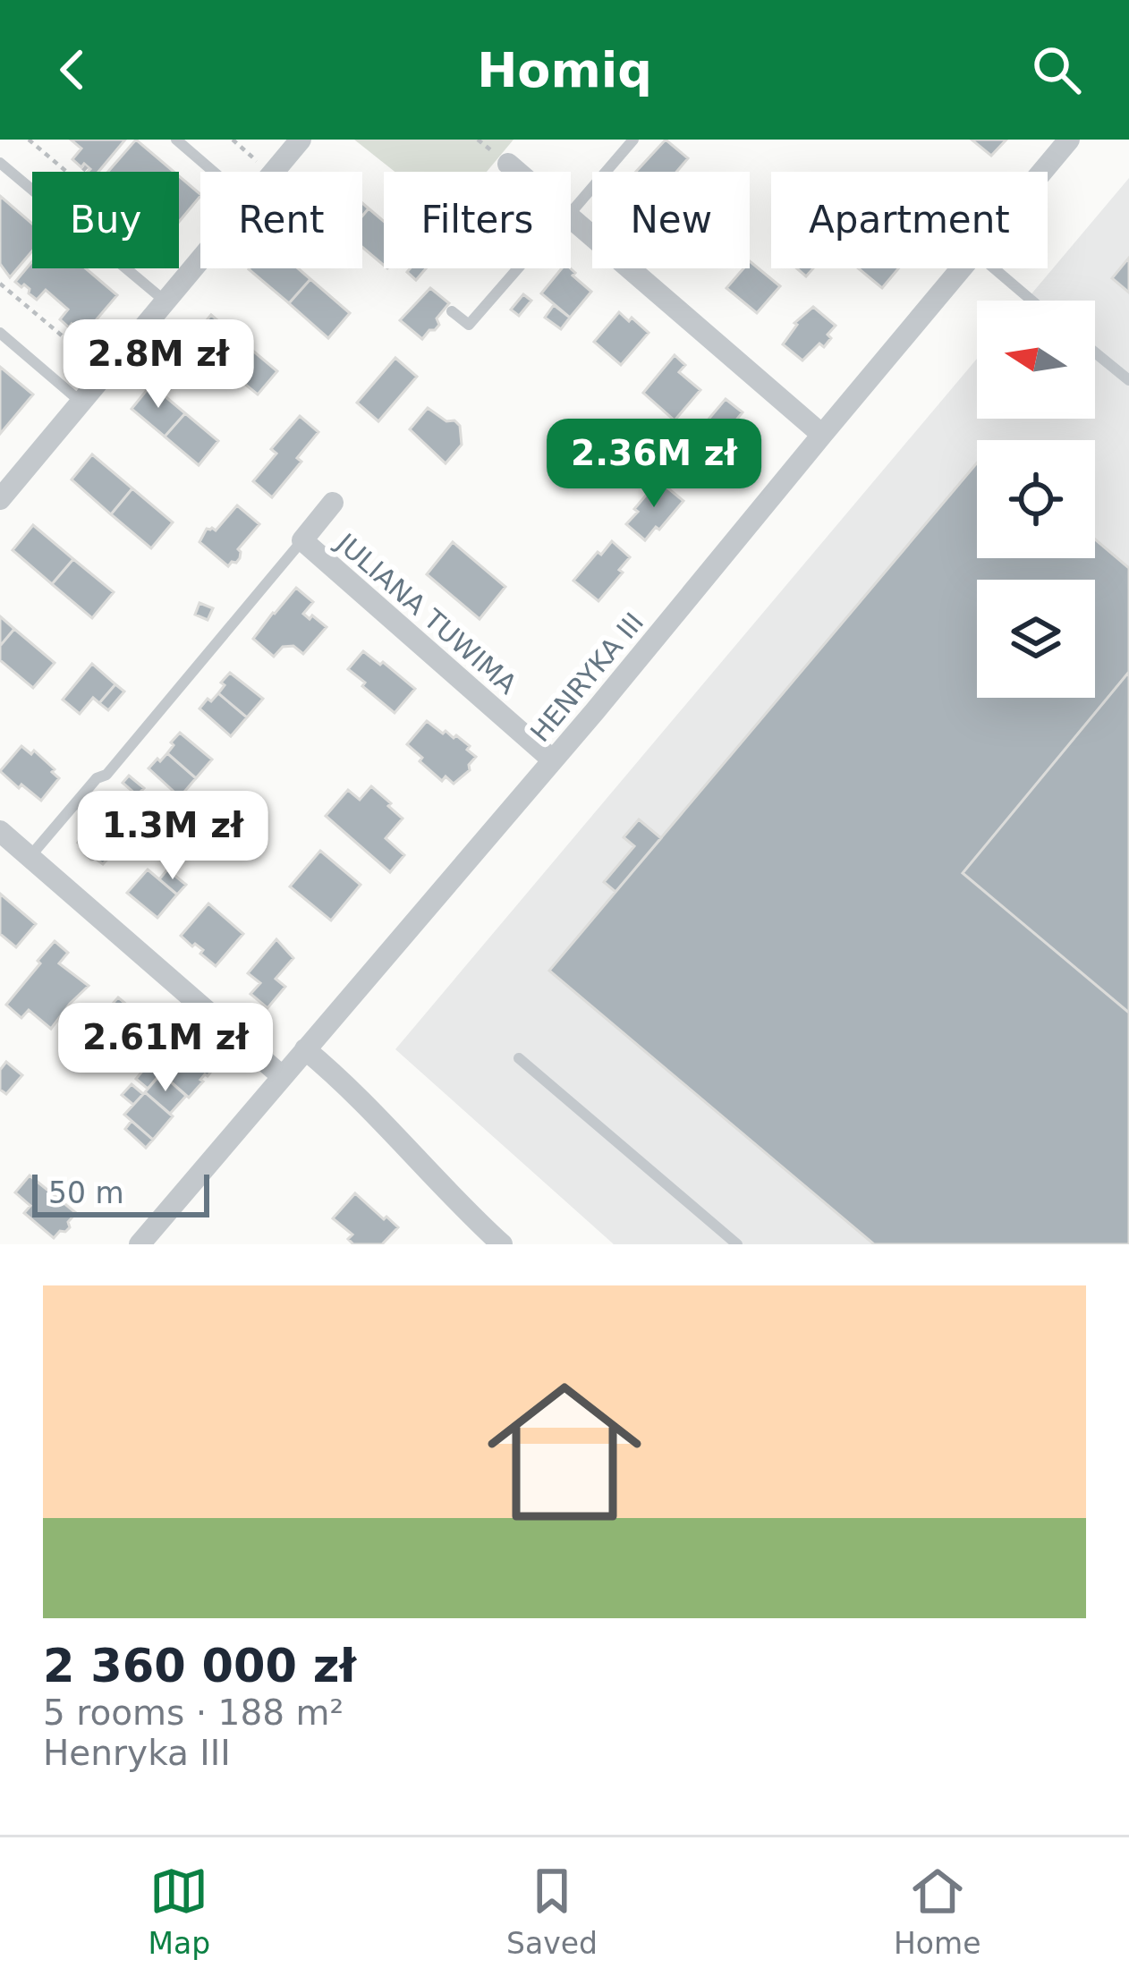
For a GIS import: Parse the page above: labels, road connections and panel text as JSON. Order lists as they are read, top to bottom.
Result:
{
  "streets": {
    "street": ["JULIANA TUWIMA", "HENRYKA III"]
  },
  "crossings": [
    ["JULIANA TUWIMA", "HENRYKA III"]
  ],
  "scale_bar": "50 m",
  "north": "left",
  "page": {
    "header": "Homiq",
    "chip": [
      "Buy",
      "Rent",
      "Filters",
      "New",
      "Apartment"
    ],
    "price": [
      "2.8M zł",
      "2.36M zł",
      "1.3M zł",
      "2.61M zł"
    ],
    "scale": "50 m",
    "list": [
      {
        "name": "2 360 000 zł",
        "note": "5 rooms · 188 m² · Henryka III"
      }
    ],
    "tabs": ["Map", "Saved", "Home"]
  }
}
